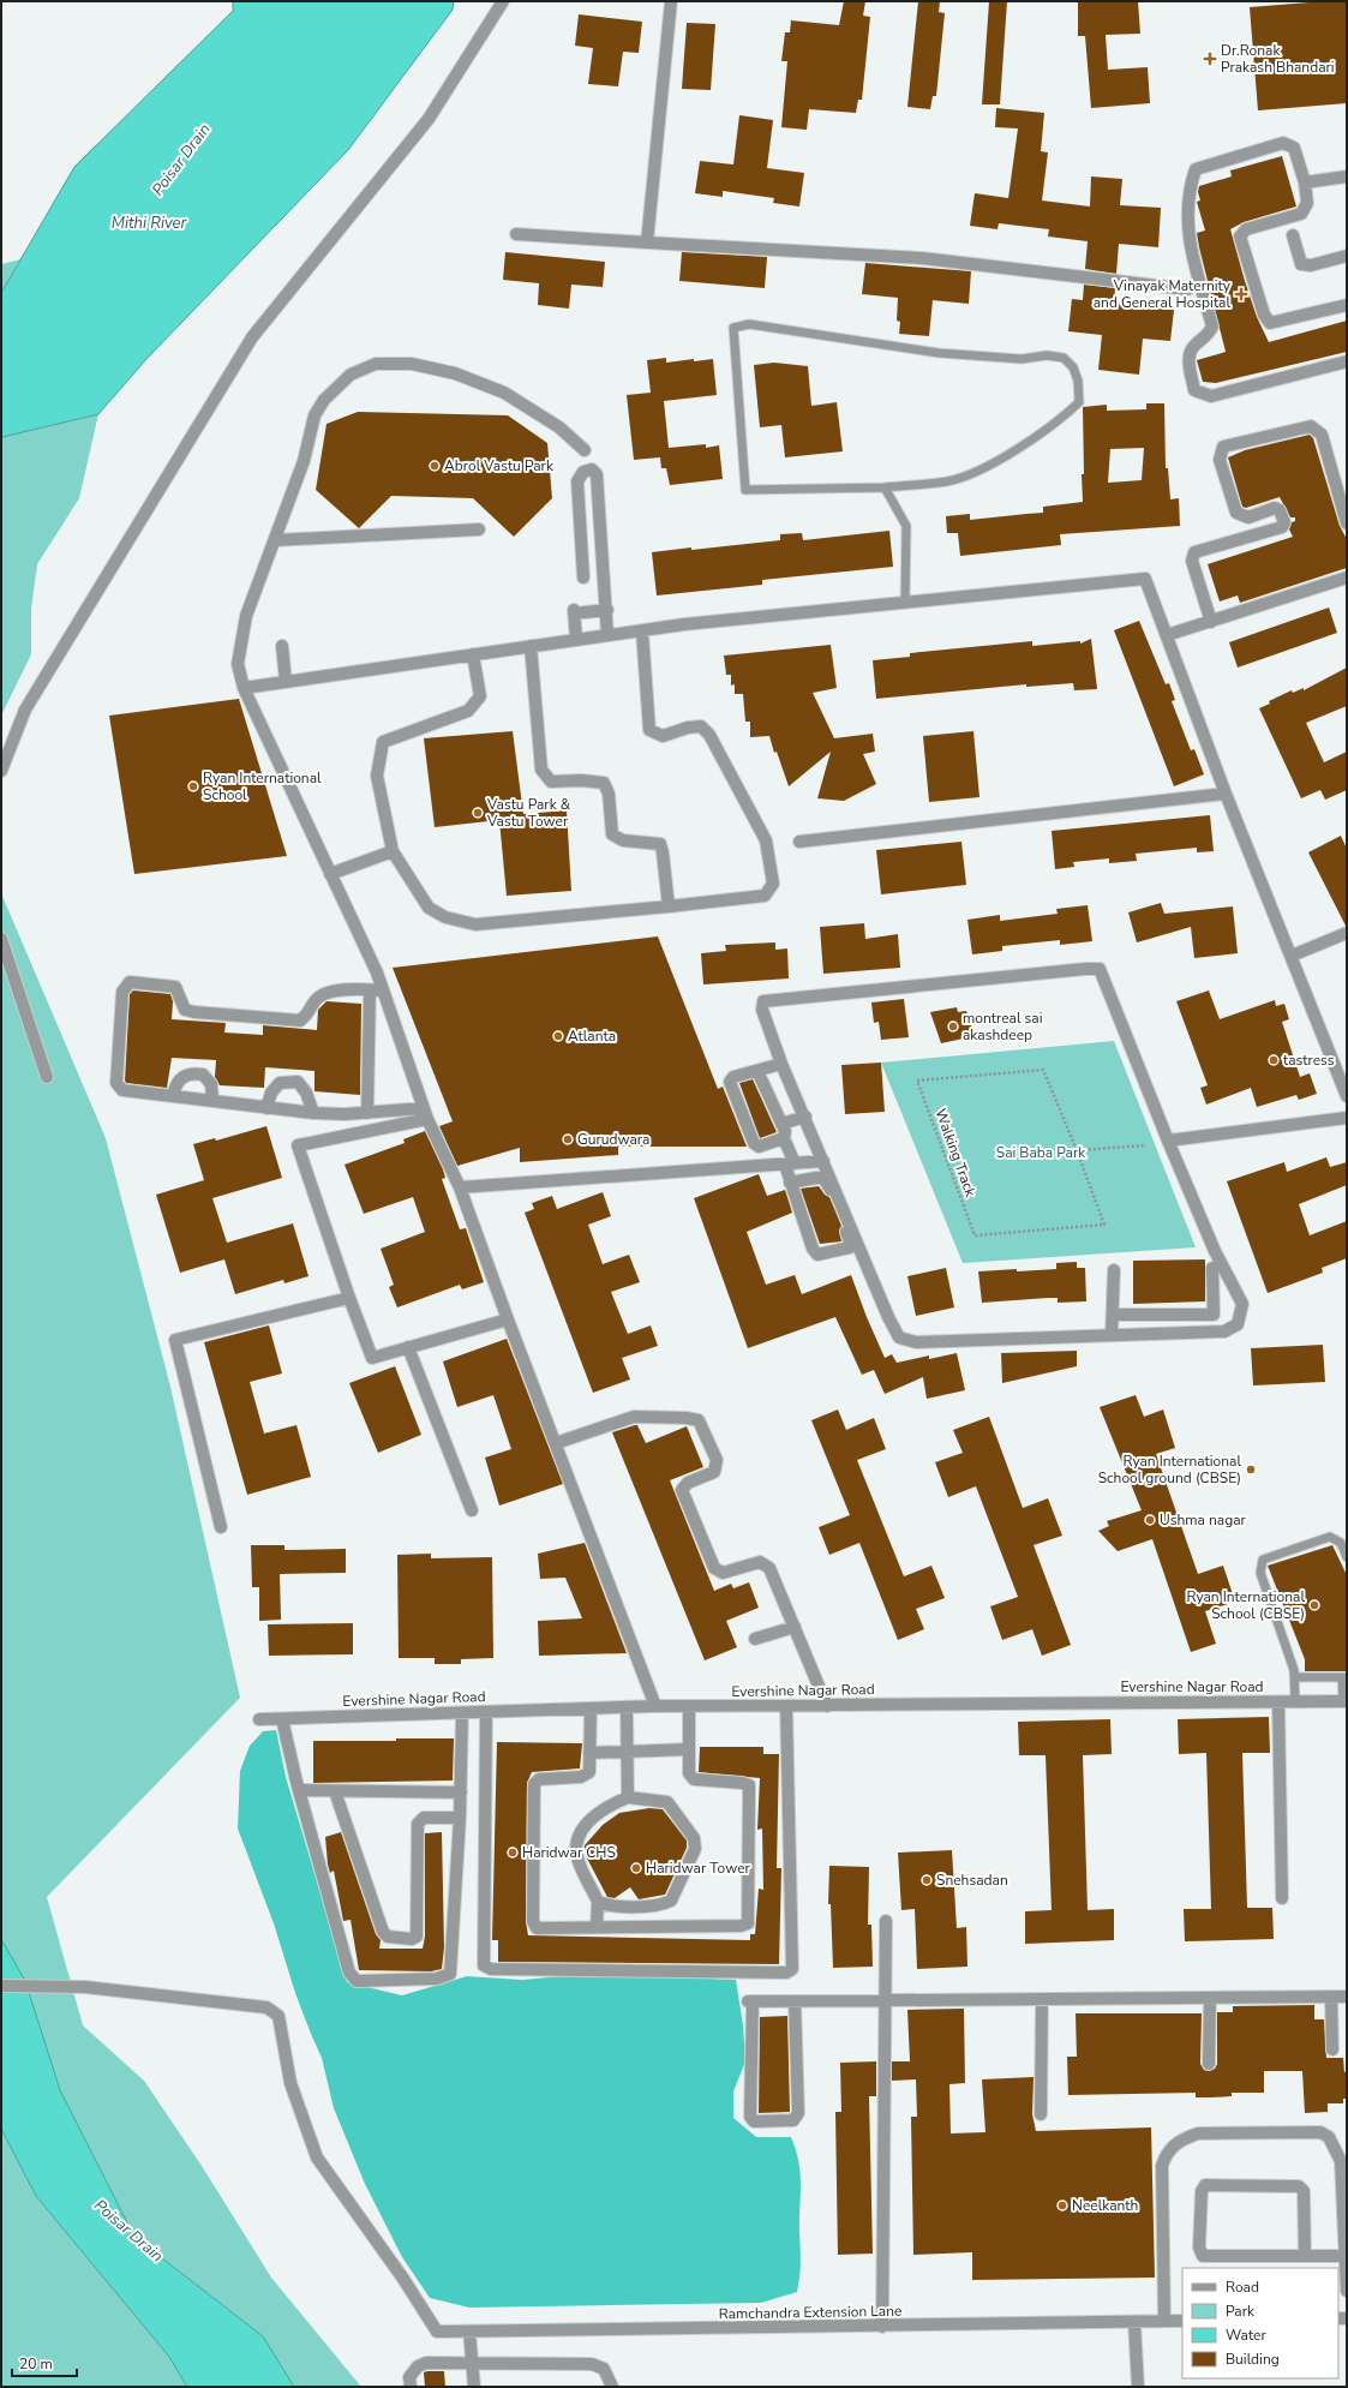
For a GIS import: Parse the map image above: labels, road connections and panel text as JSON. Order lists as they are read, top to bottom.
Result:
{
  "streets": {
    "street": ["Evershine Nagar Road", "Ramchandra Extension Lane"],
    "path": ["Walking Track"]
  },
  "water": ["Poisar Drain", "Mithi River"],
  "parks": ["Sai Baba Park"],
  "places": {
    "health": ["Dr.Ronak Prakash Bhandari", "Vinayak Maternity and General Hospital"],
    "other": [
      "Abrol Vastu Park",
      "Ryan International School",
      "Vastu Park & Vastu Tower",
      "montreal sai akashdeep",
      "Atlanta",
      "tastress",
      "Gurudwara",
      "Ryan International School ground (CBSE)",
      "Ushma nagar",
      "Ryan International School (CBSE)",
      "Haridwar CHS",
      "Haridwar Tower",
      "Snehsadan",
      "Neelkanth"
    ]
  },
  "legend": [
    "Road",
    "Park",
    "Water",
    "Building"
  ],
  "scale_bar": "20 m"
}
